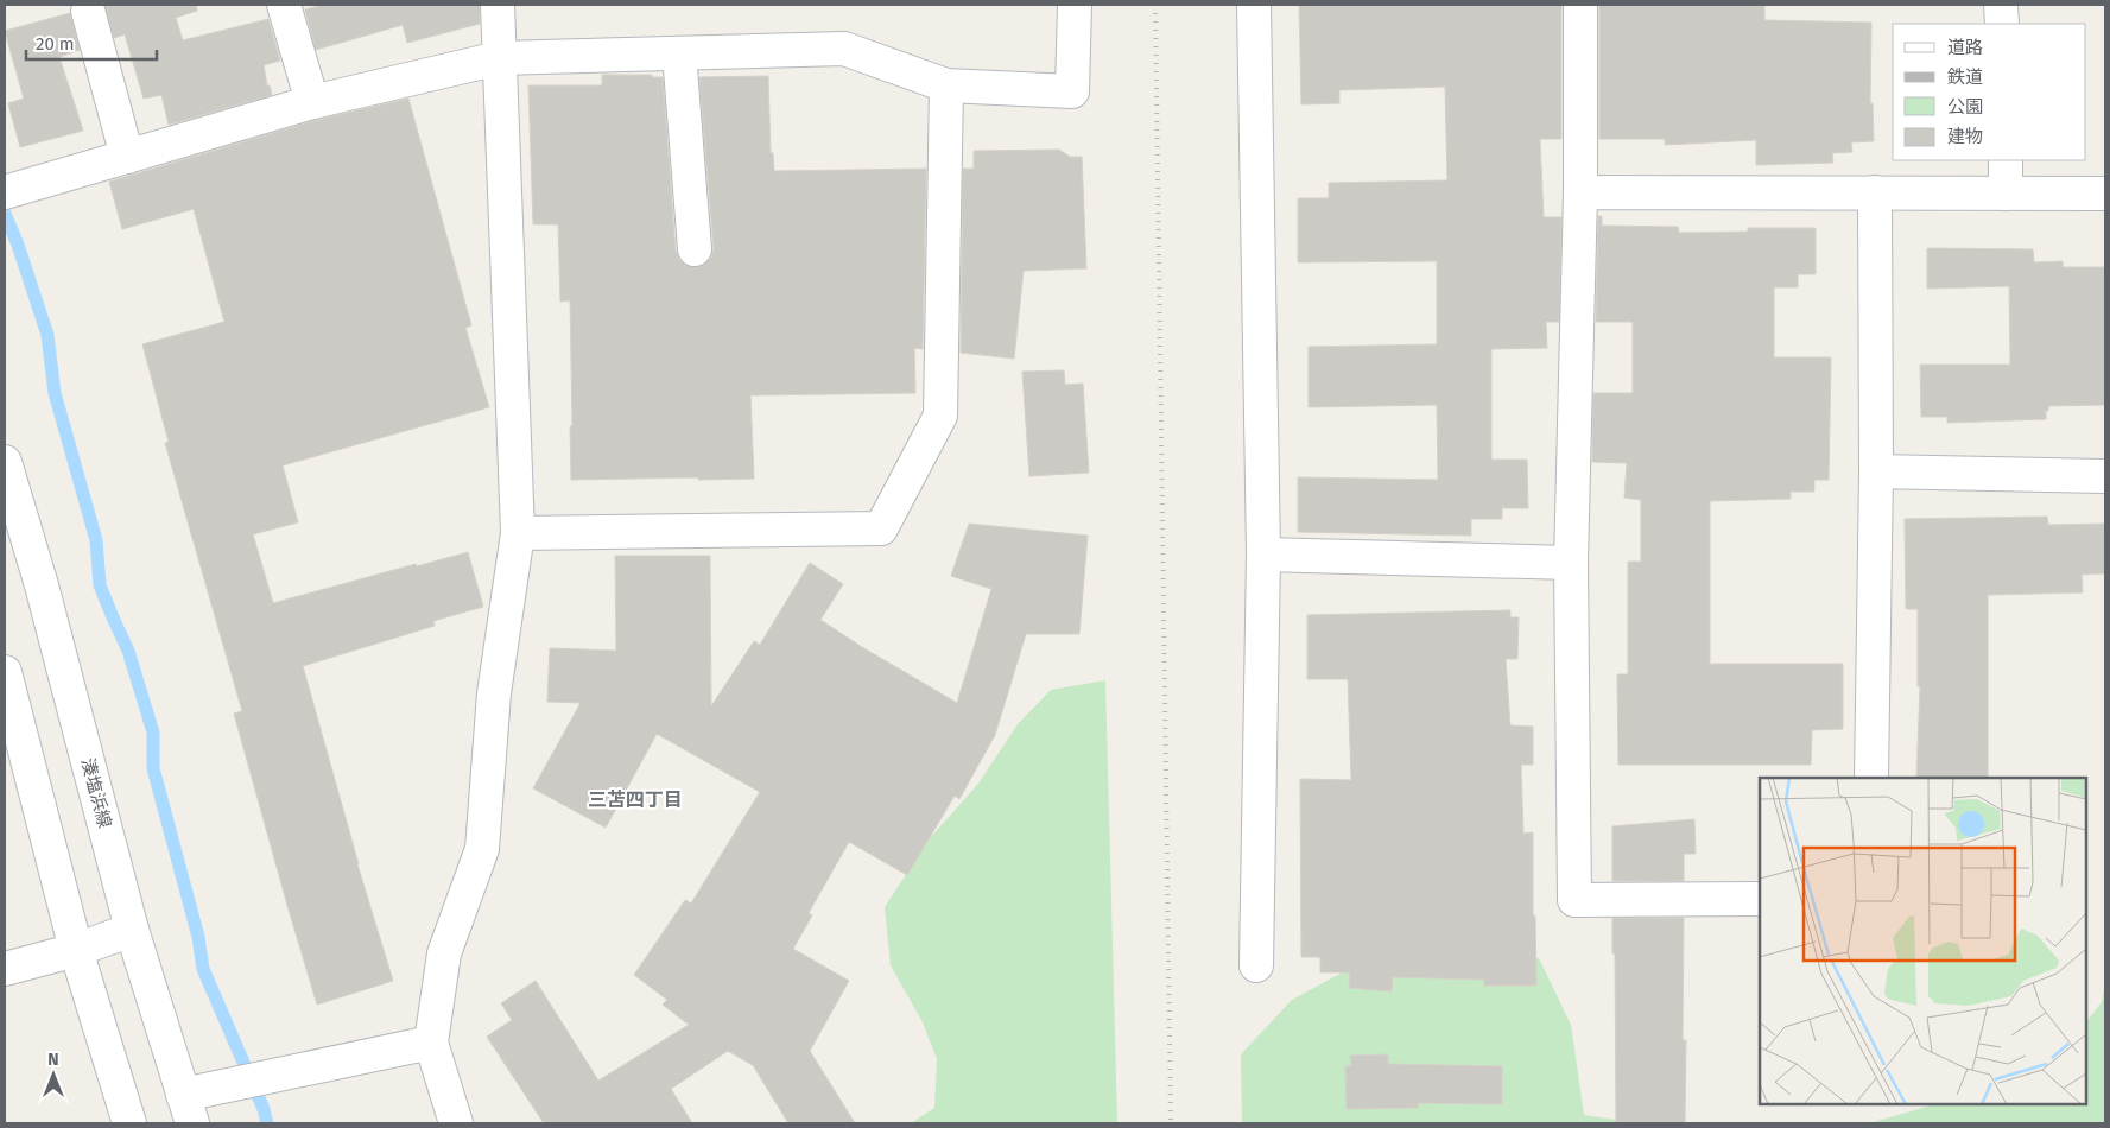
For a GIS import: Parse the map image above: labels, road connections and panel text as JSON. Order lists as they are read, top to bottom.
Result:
{
  "streets": {
    "street": ["湊塩浜線"]
  },
  "districts": ["三苫四丁目"],
  "legend": [
    "道路",
    "鉄道",
    "公園",
    "建物"
  ],
  "scale_bar": "20 m",
  "north": "top"
}
